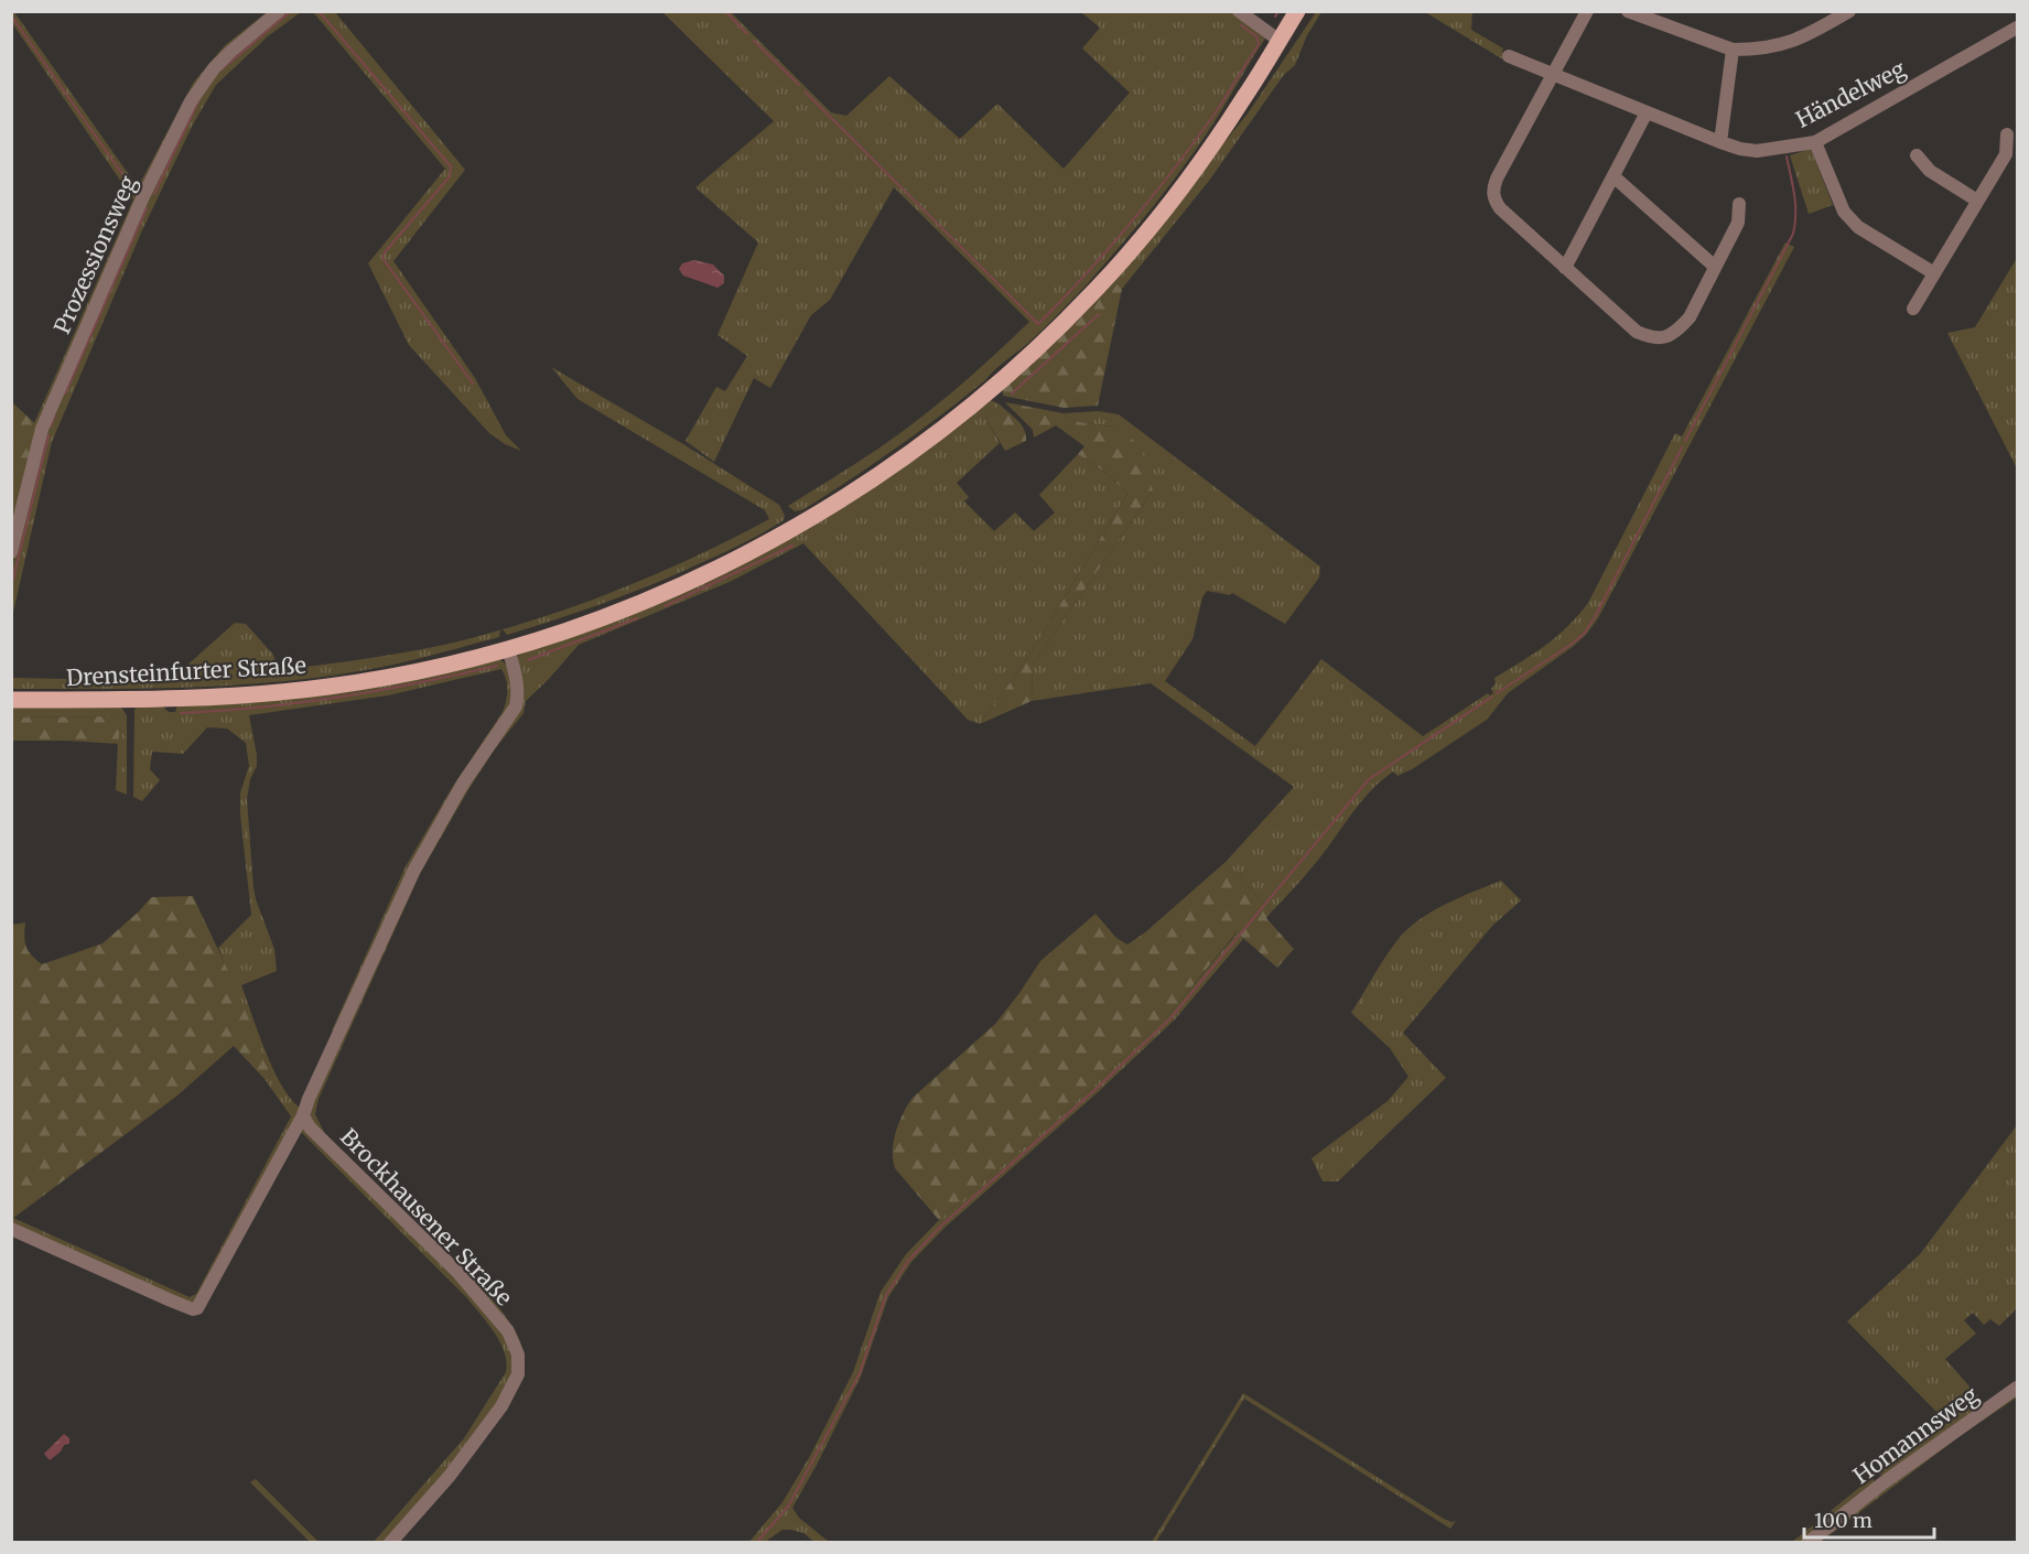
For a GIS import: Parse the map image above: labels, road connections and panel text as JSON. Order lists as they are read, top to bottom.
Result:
{
  "streets": {
    "main road": ["Drensteinfurter Straße"],
    "street": [
      "Händelweg",
      "Prozessionsweg",
      "Brockhausener Straße",
      "Homannsweg"
    ]
  },
  "scale_bar": "100 m"
}
